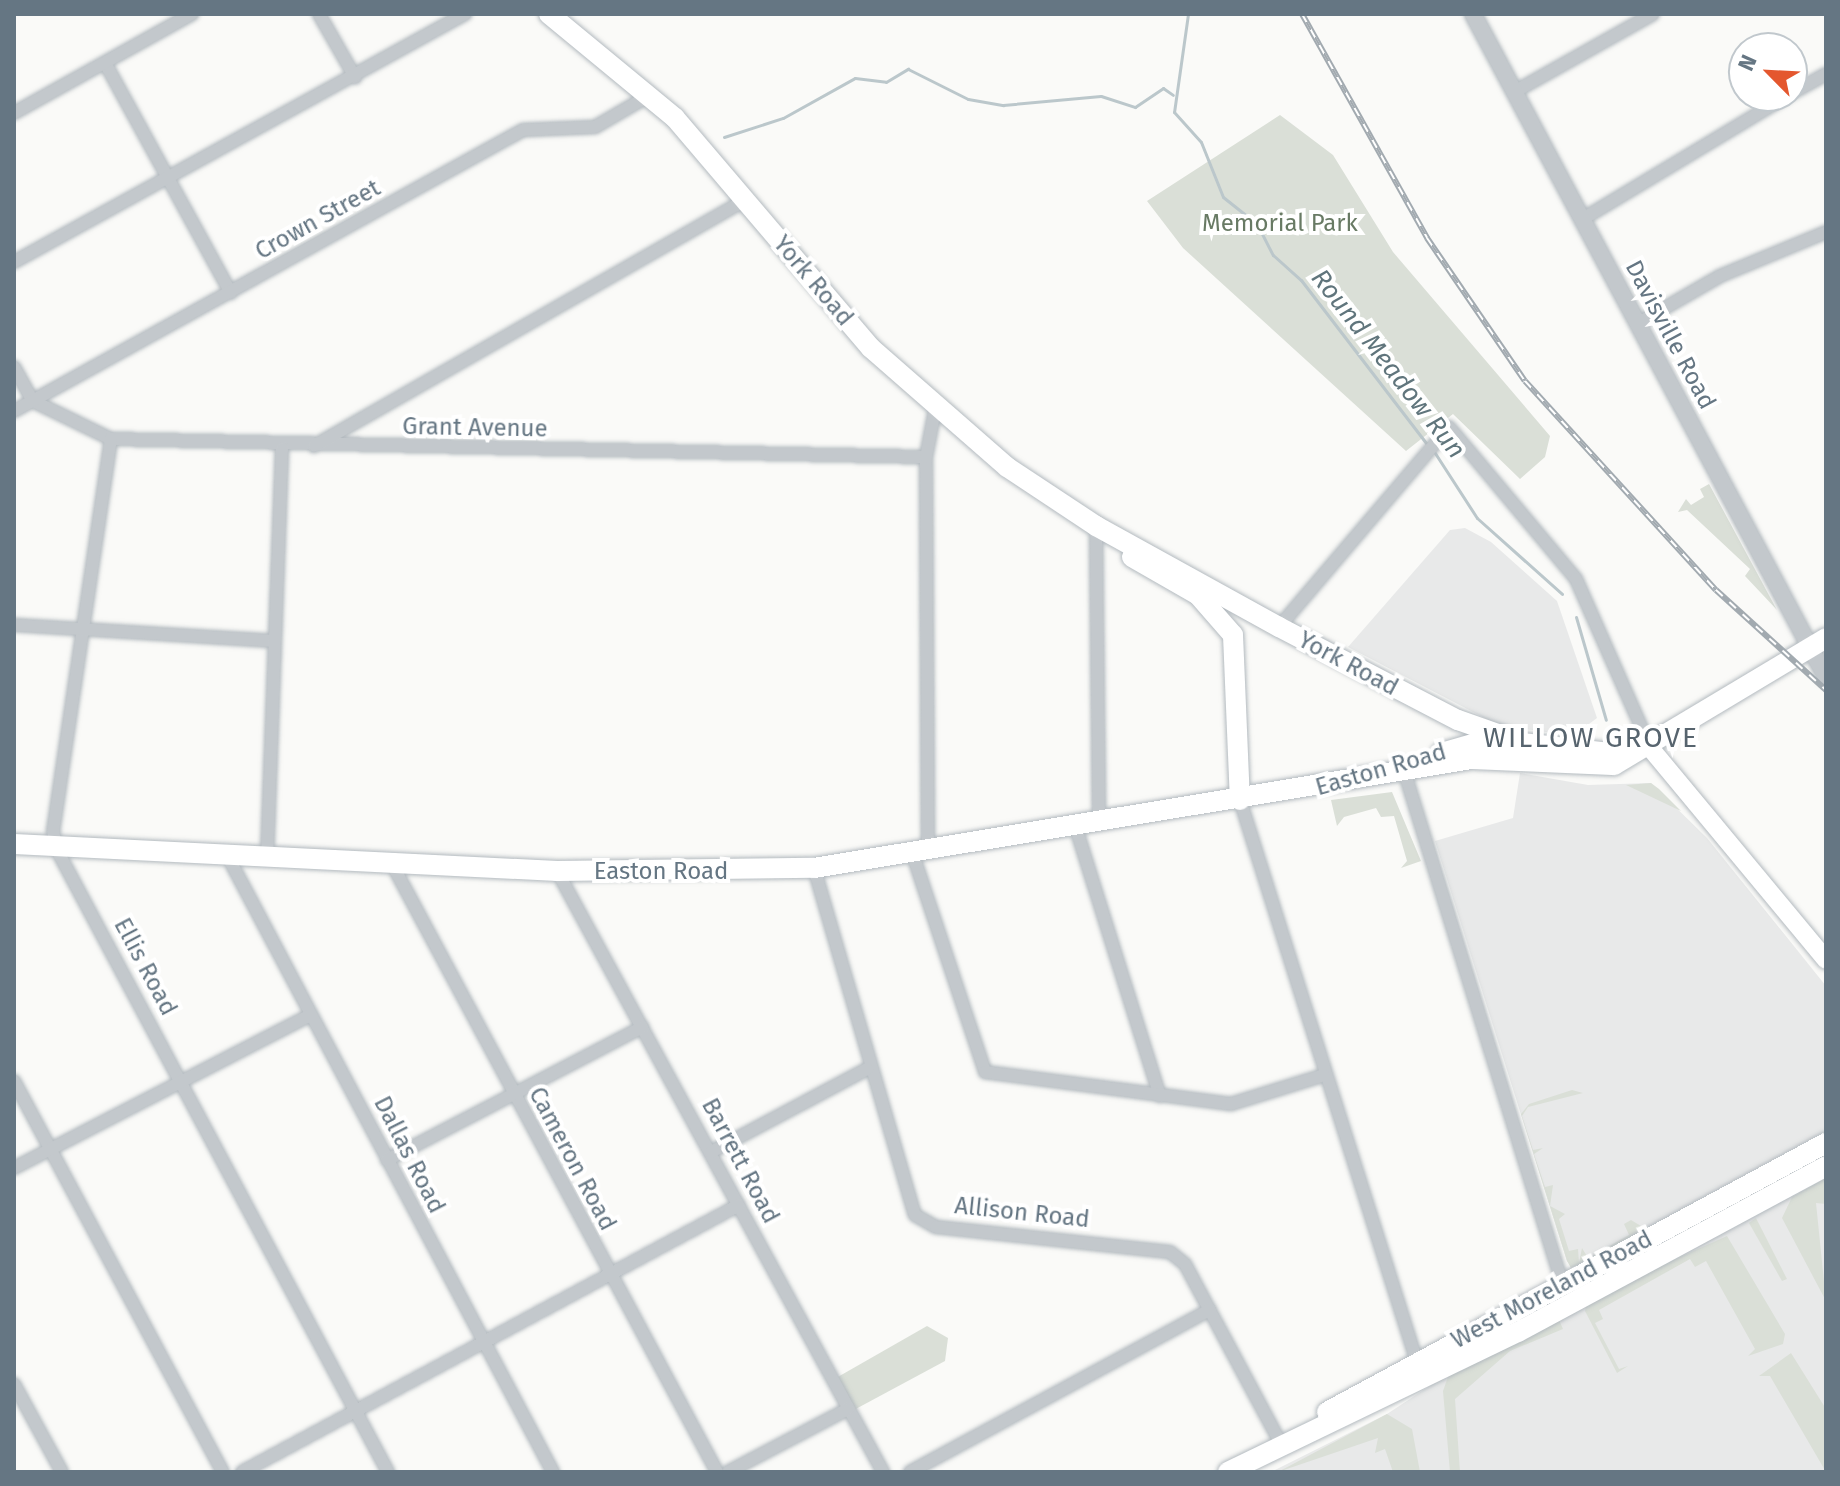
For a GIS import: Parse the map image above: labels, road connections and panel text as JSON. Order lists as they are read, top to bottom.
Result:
{
  "streets": {
    "main road": ["York Road", "Easton Road", "West Moreland Road"],
    "street": [
      "Crown Street",
      "Davisville Road",
      "Grant Avenue",
      "Ellis Road",
      "Dallas Road",
      "Cameron Road",
      "Barrett Road",
      "Allison Road"
    ]
  },
  "crossings": [
    ["Crown Street", "York Road"],
    ["Crown Street", "Grant Avenue"],
    ["York Road", "Easton Road"],
    ["Grant Avenue", "Ellis Road"],
    ["Easton Road", "Ellis Road"],
    ["Easton Road", "Dallas Road"],
    ["Easton Road", "Cameron Road"],
    ["Easton Road", "Barrett Road"],
    ["Easton Road", "Allison Road"],
    ["Allison Road", "West Moreland Road"]
  ],
  "districts": ["WILLOW GROVE"],
  "water": ["Round Meadow Run"],
  "parks": ["Memorial Park"],
  "north": "top left"
}
